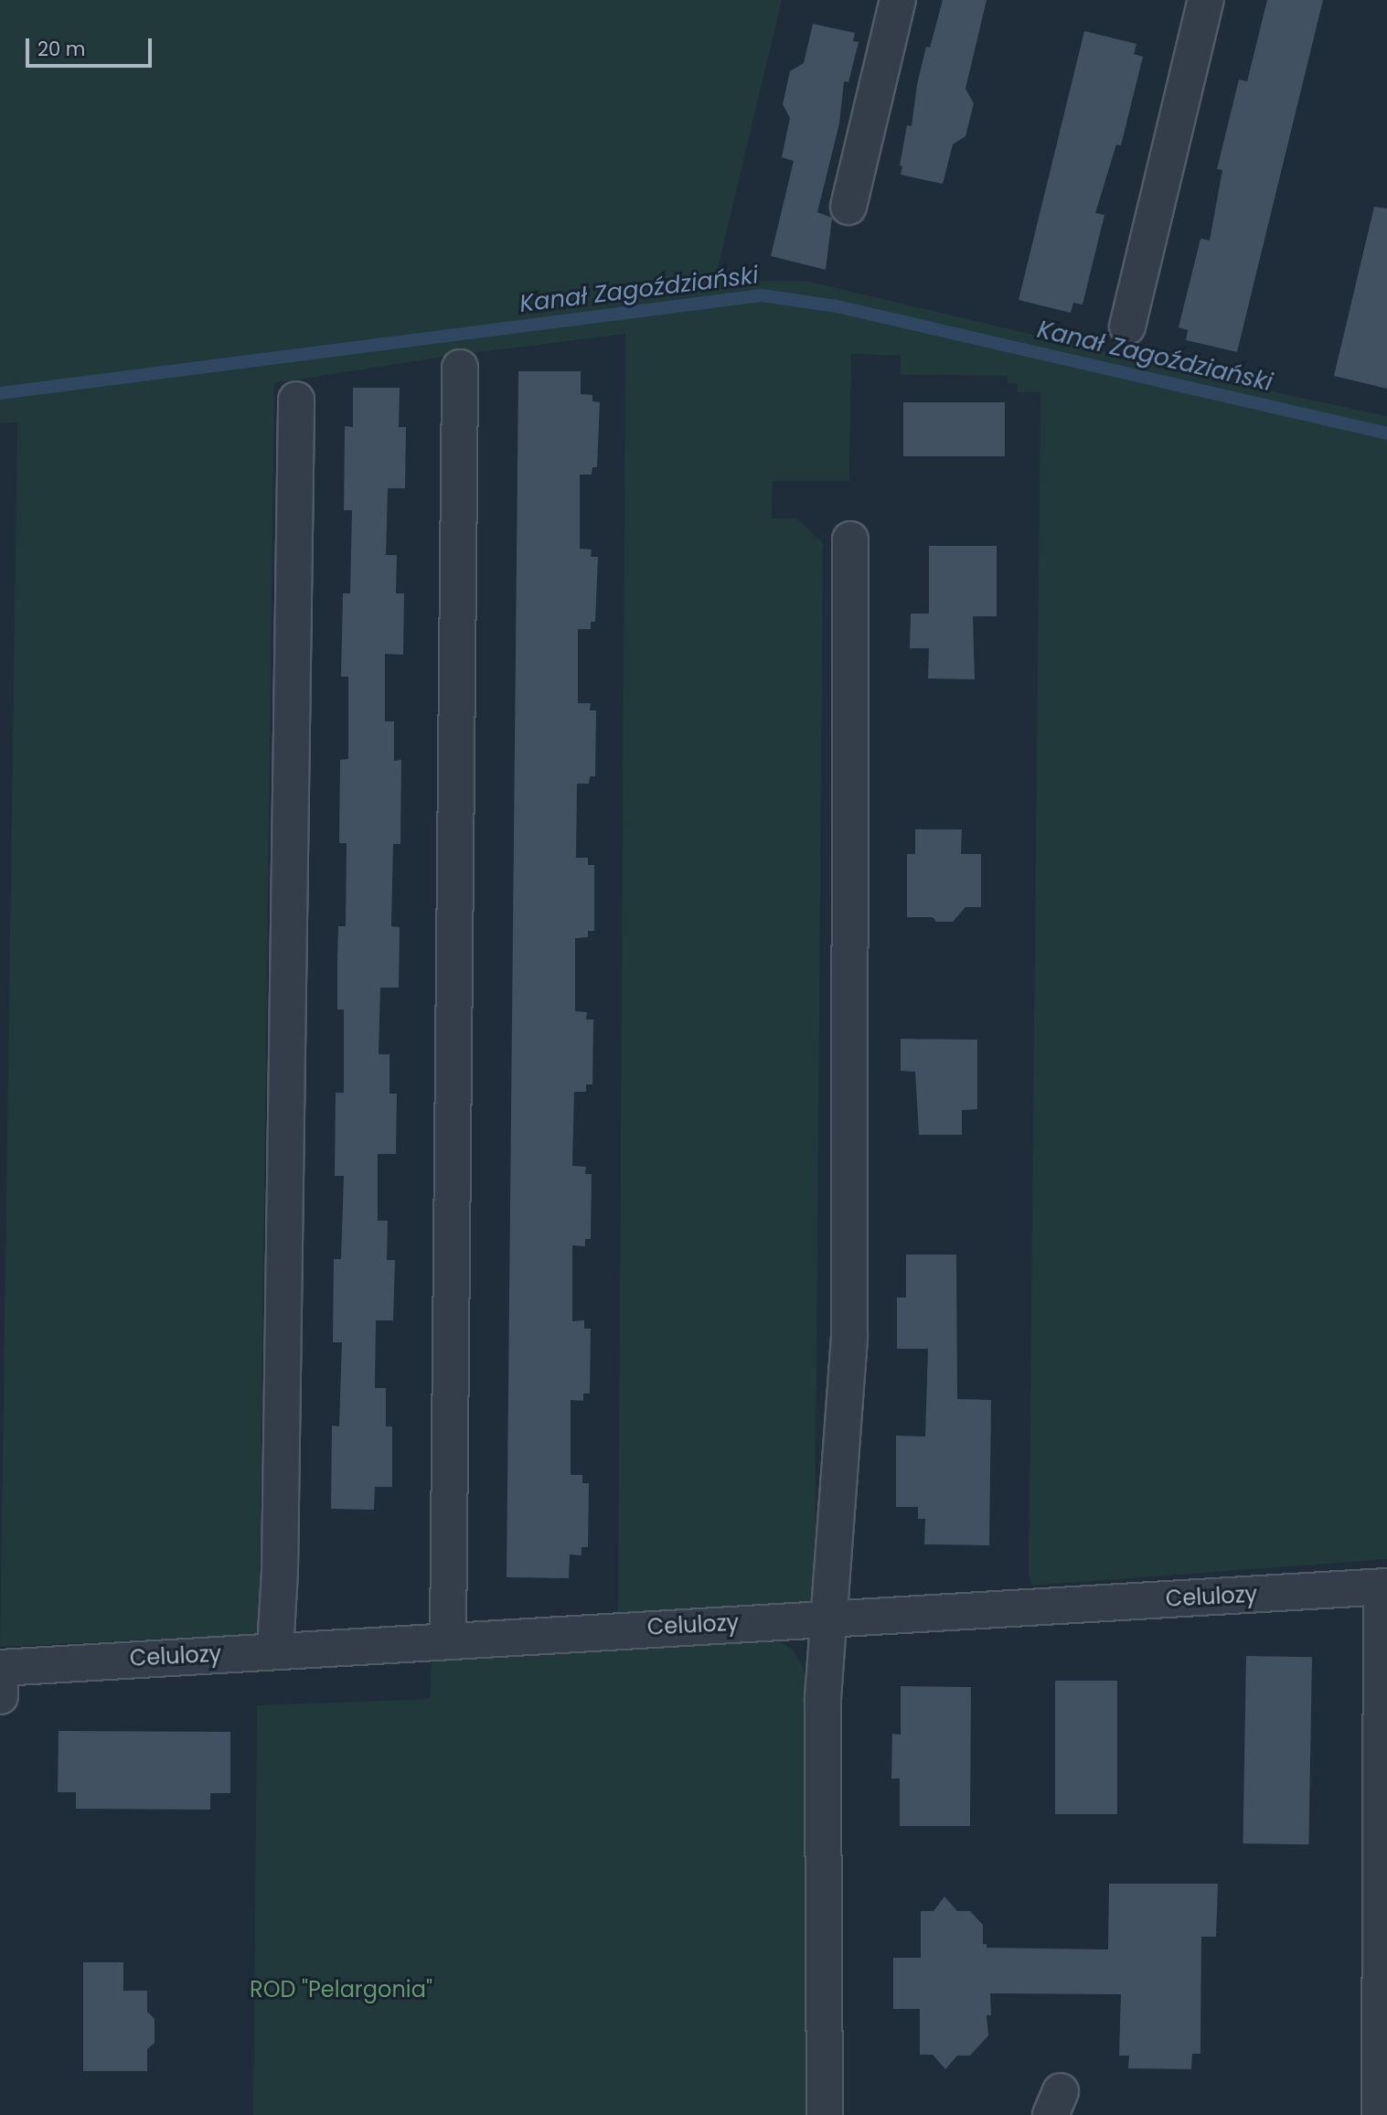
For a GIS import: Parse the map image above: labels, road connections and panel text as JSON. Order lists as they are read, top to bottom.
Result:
{
  "streets": {
    "street": ["Celulozy"]
  },
  "water": ["Kanał Zagoździański"],
  "parks": ["ROD \"Pelargonia\""],
  "scale_bar": "20 m"
}
